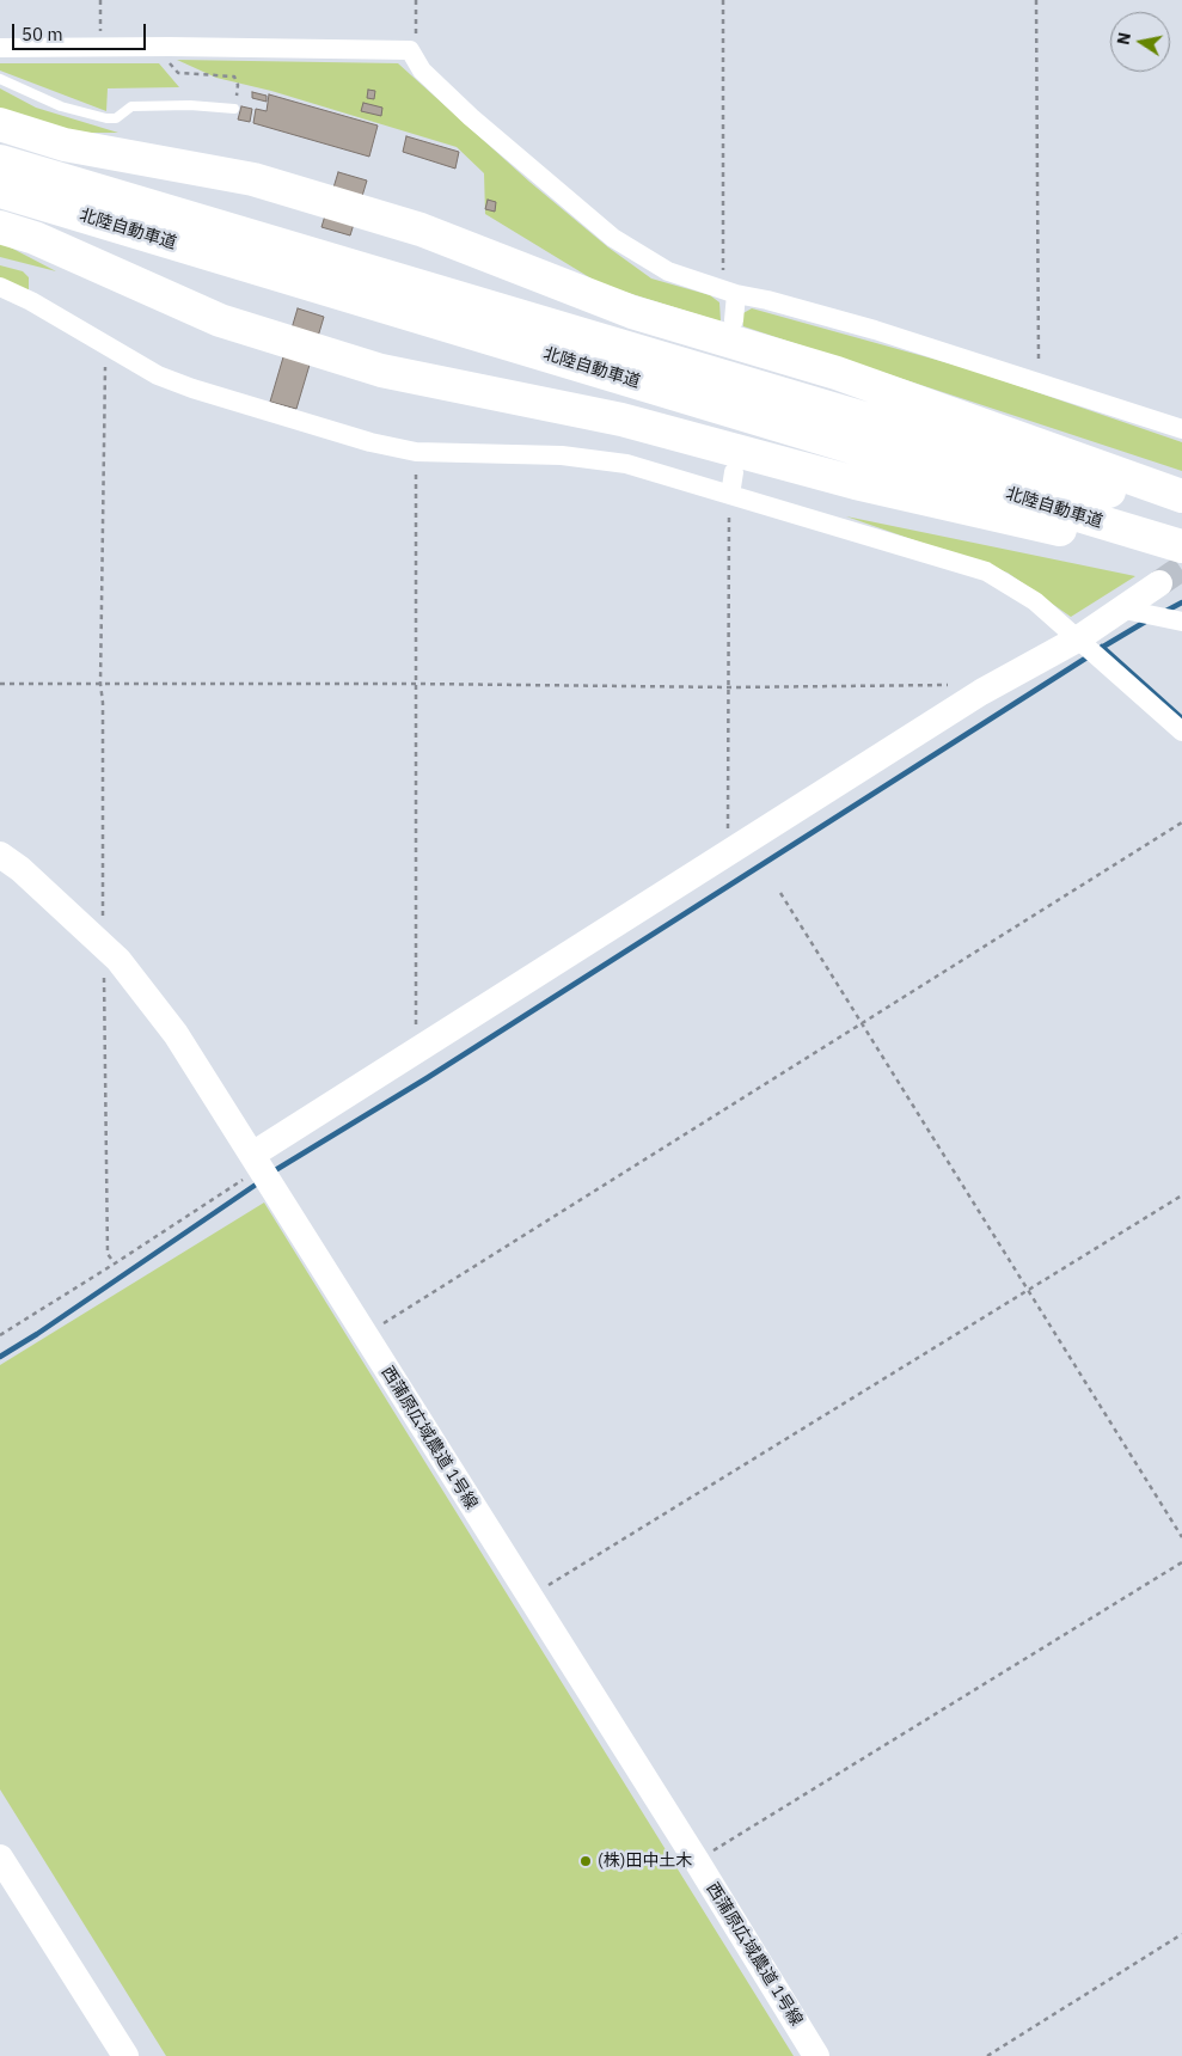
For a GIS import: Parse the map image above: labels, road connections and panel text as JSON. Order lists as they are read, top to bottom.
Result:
{
  "streets": {
    "highway": ["北陸自動車道"],
    "street": ["西蒲原広域農道 1号線"]
  },
  "places": ["(株)田中土木"],
  "scale_bar": "50 m",
  "north": "left"
}
